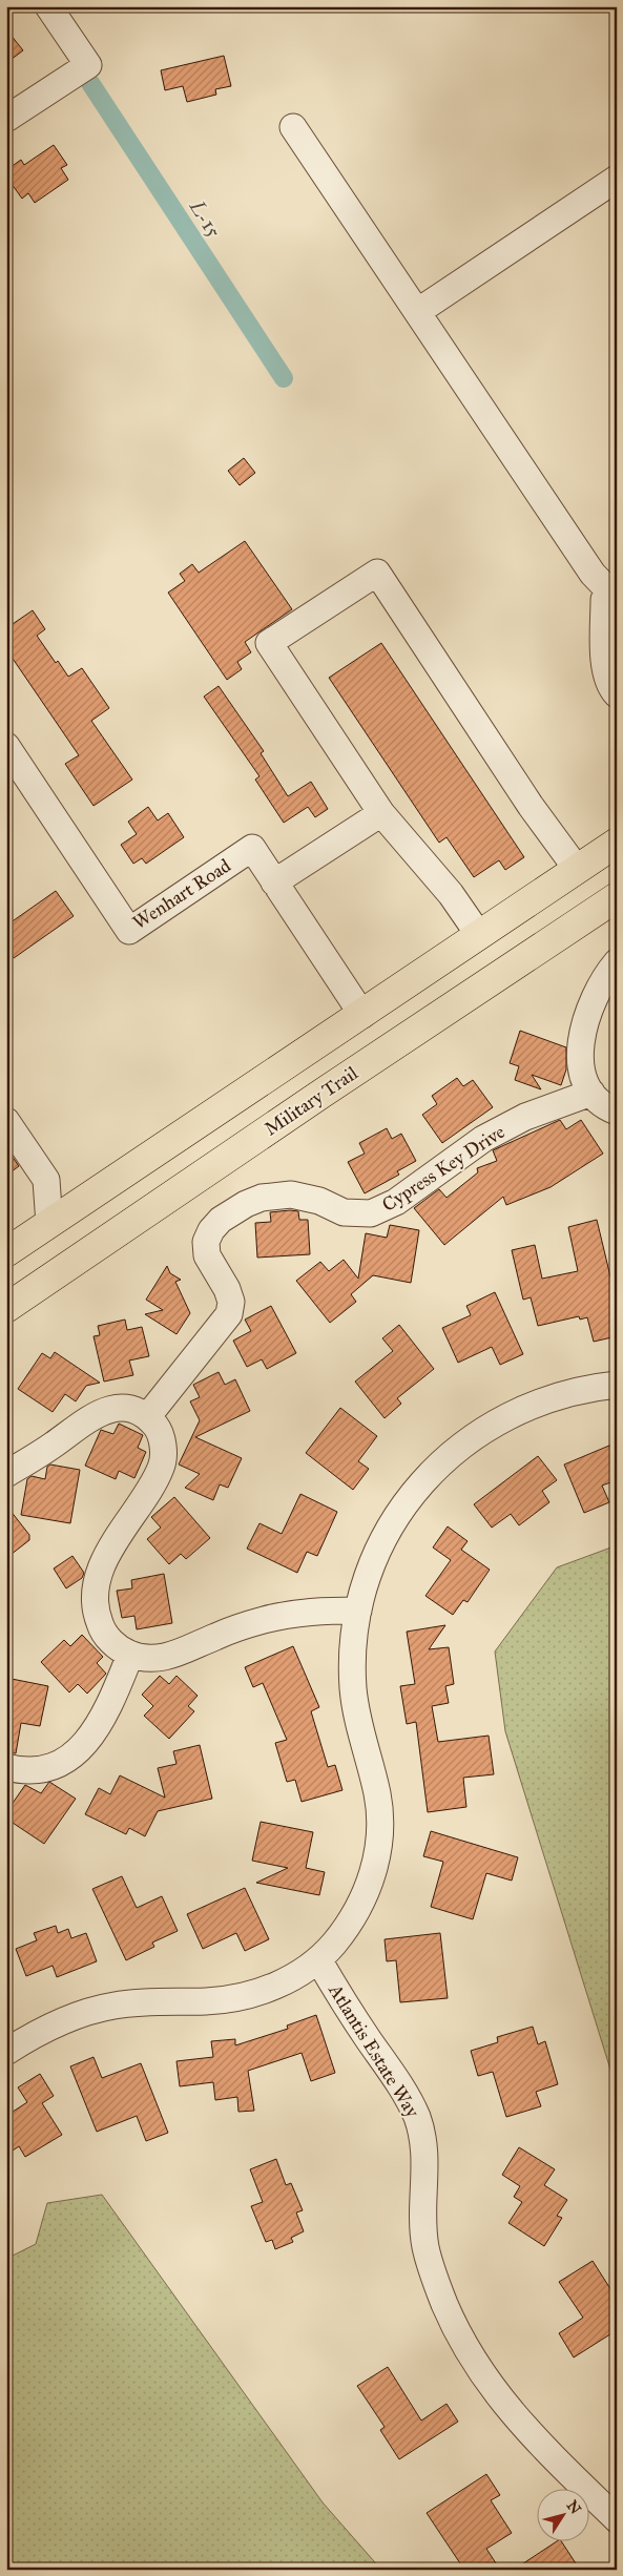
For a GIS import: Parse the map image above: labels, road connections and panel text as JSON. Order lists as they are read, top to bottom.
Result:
{
  "streets": {
    "main road": ["Military Trail"],
    "street": ["Wenhart Road", "Cypress Key Drive", "Atlantis Estate Way"]
  },
  "water": ["L-15"],
  "north": "top right"
}
